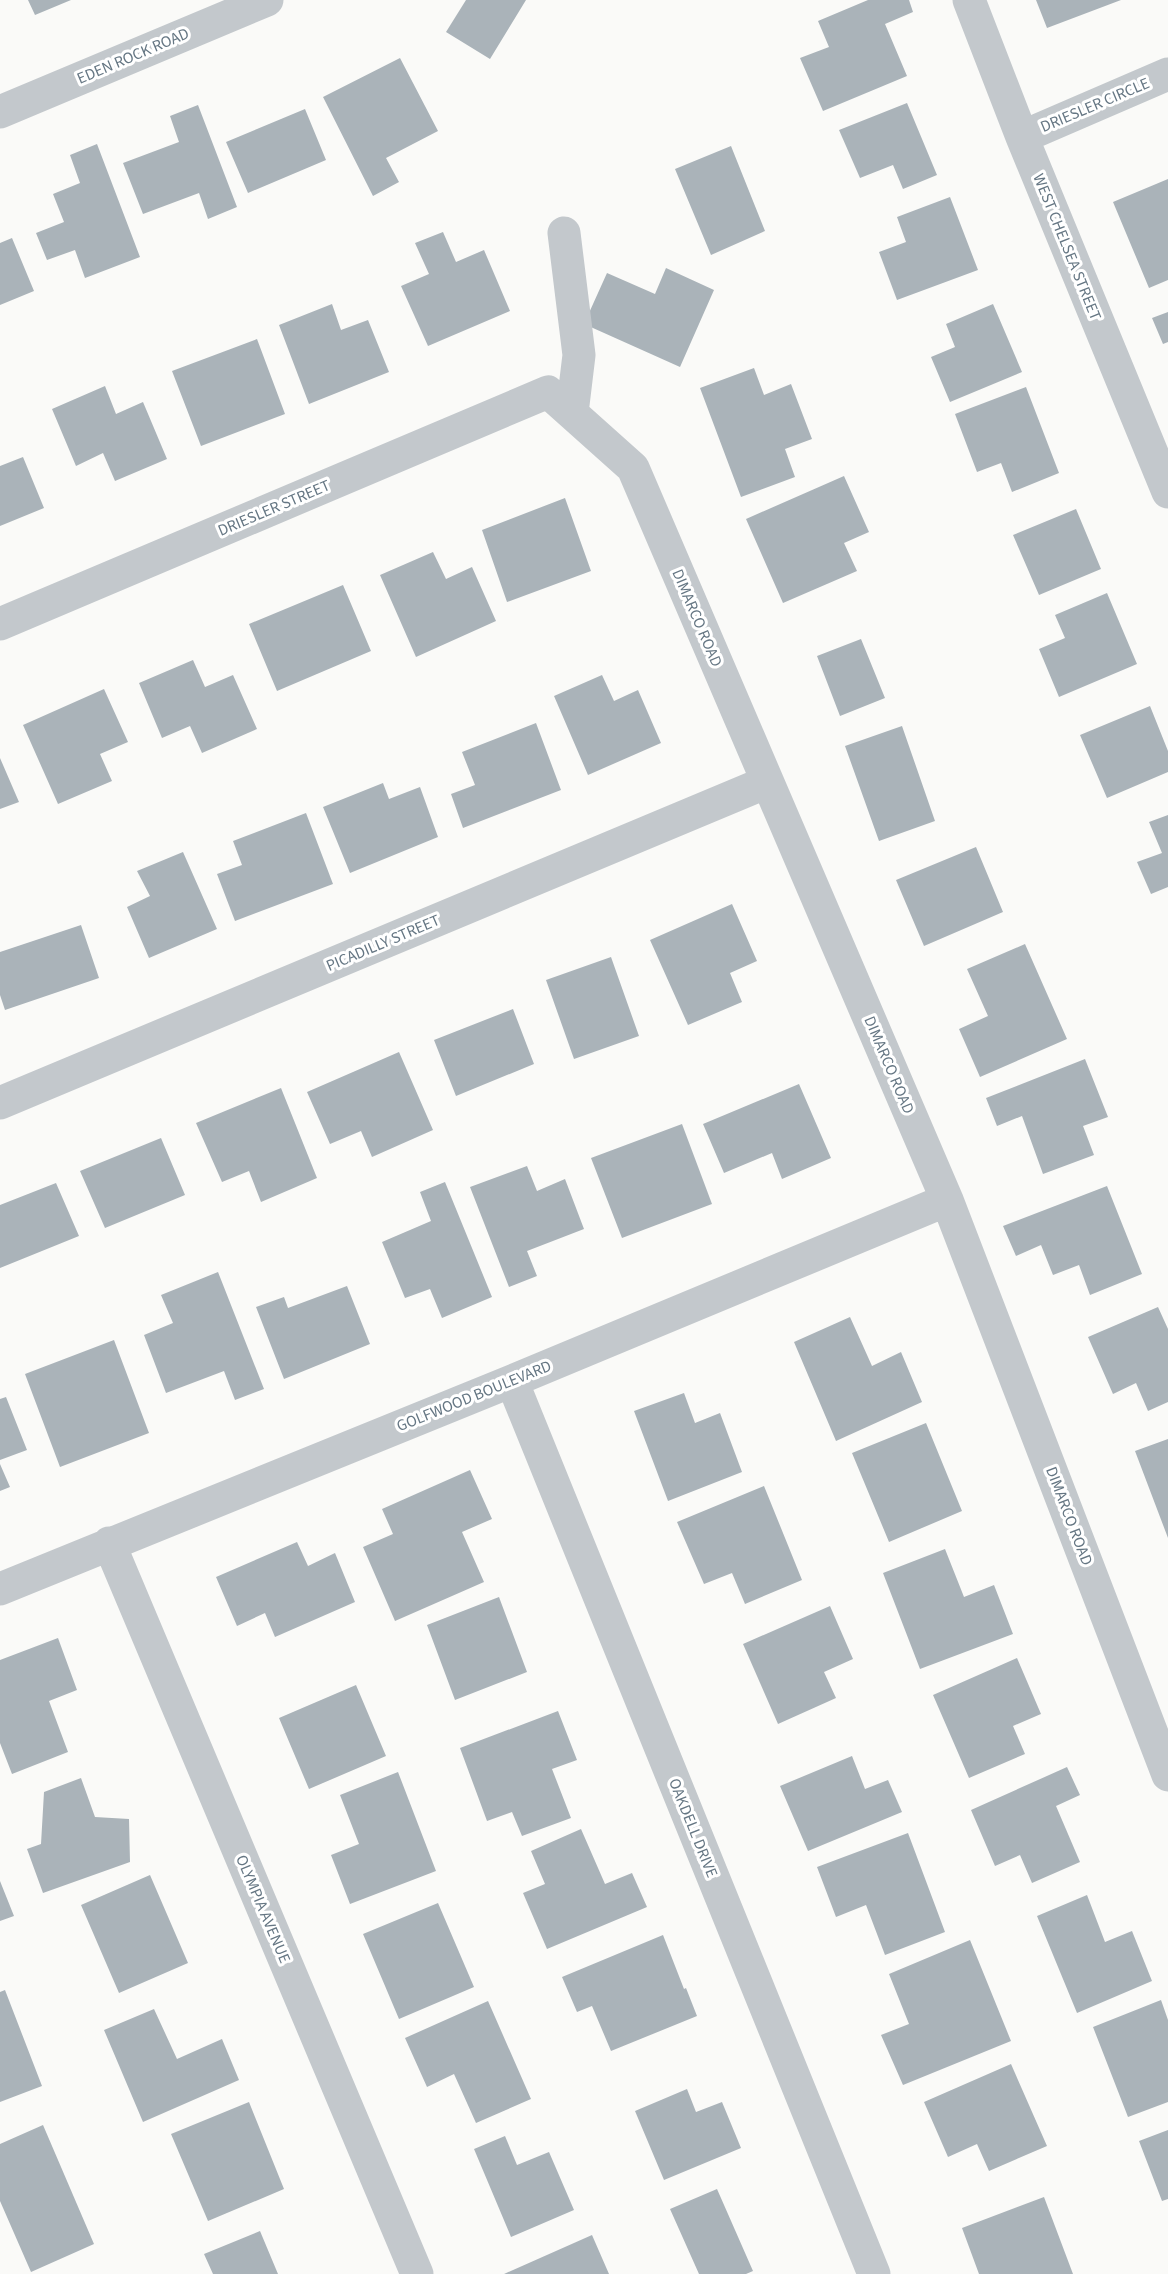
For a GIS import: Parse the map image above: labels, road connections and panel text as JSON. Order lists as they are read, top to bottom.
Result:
{
  "streets": {
    "street": [
      "EDEN ROCK ROAD",
      "DRIESLER CIRCLE",
      "WEST CHELSEA STREET",
      "DRIESLER STREET",
      "DIMARCO ROAD",
      "PICADILLY STREET",
      "GOLFWOOD BOULEVARD",
      "OAKDELL DRIVE",
      "OLYMPIA AVENUE"
    ]
  },
  "crossings": [
    ["DRIESLER CIRCLE", "WEST CHELSEA STREET"],
    ["DRIESLER STREET", "DIMARCO ROAD"],
    ["DIMARCO ROAD", "PICADILLY STREET"],
    ["DIMARCO ROAD", "GOLFWOOD BOULEVARD"],
    ["GOLFWOOD BOULEVARD", "OAKDELL DRIVE"],
    ["GOLFWOOD BOULEVARD", "OLYMPIA AVENUE"]
  ]
}
